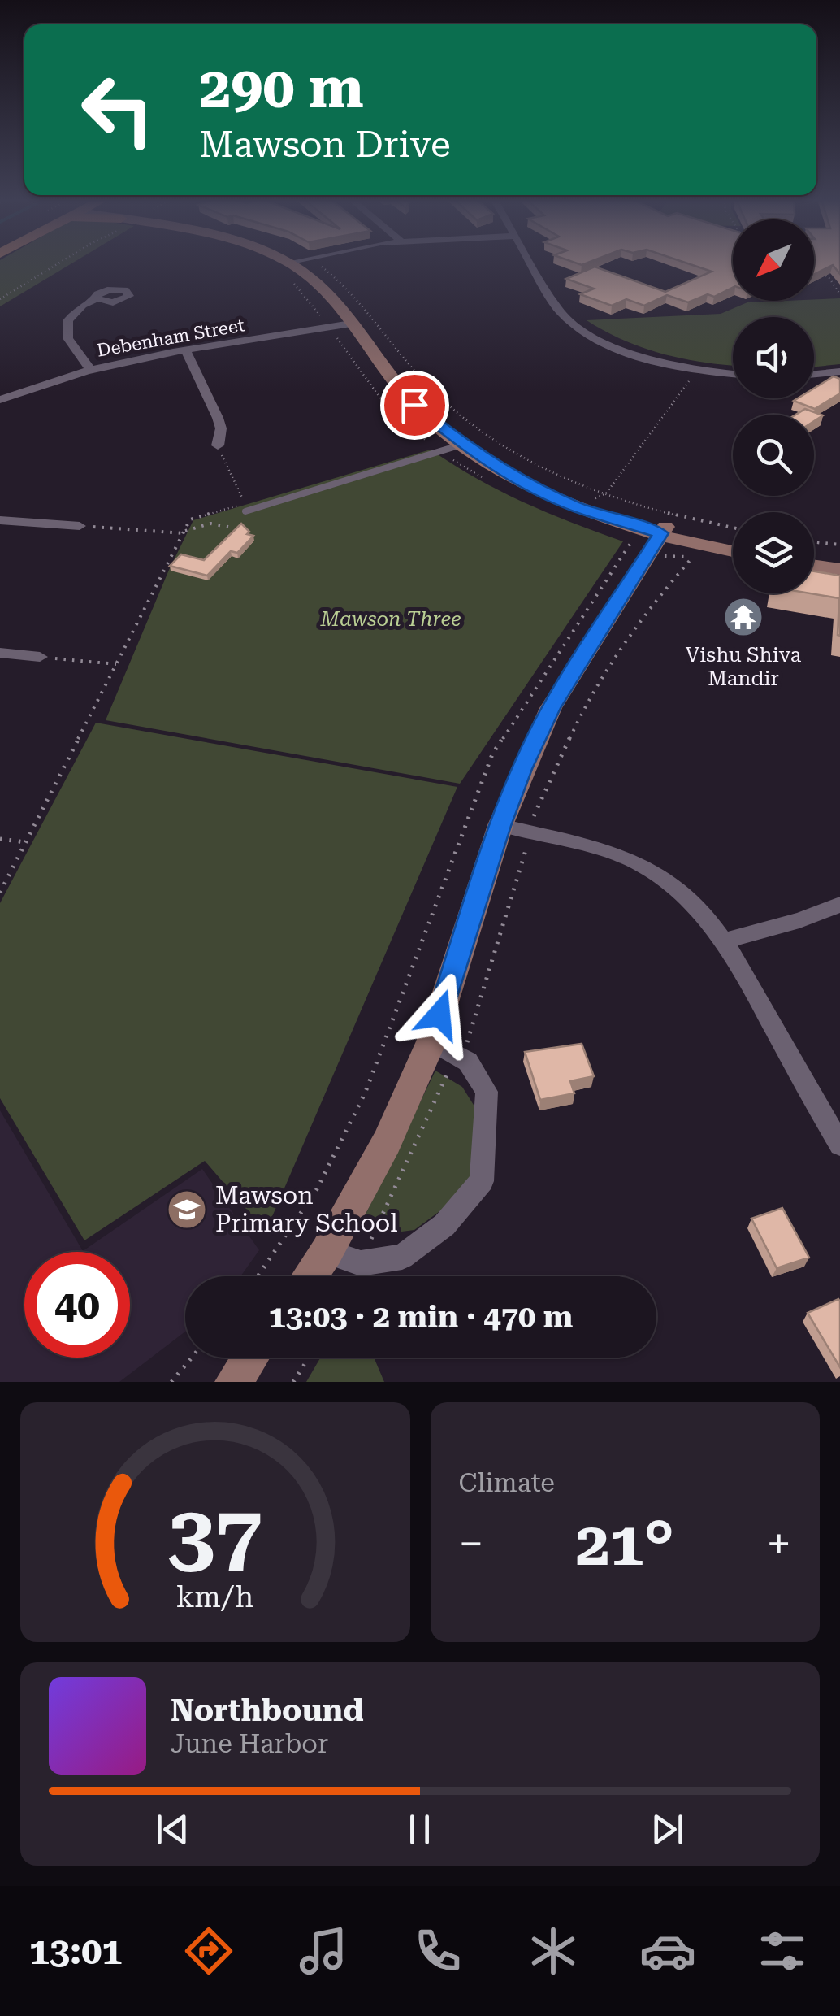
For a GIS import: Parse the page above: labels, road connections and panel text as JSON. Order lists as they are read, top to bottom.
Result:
{
  "streets": {
    "street": ["Debenham Street"]
  },
  "parks": ["Mawson Three"],
  "places": {
    "temple": ["Vishu Shiva Mandir"],
    "school or university": ["Mawson Primary School"]
  },
  "north": "bottom left",
  "page": {
    "turn": ["290 m", "Mawson Drive"],
    "limit": "40",
    "trip": "13:03 · 2 min · 470 m",
    "tile": "Climate",
    "heat": ["−", "21°", "+"],
    "song": ["Northbound", "June Harbor"],
    "tabs": "13:01",
    "gauge": ["37", "km/h"]
  }
}
